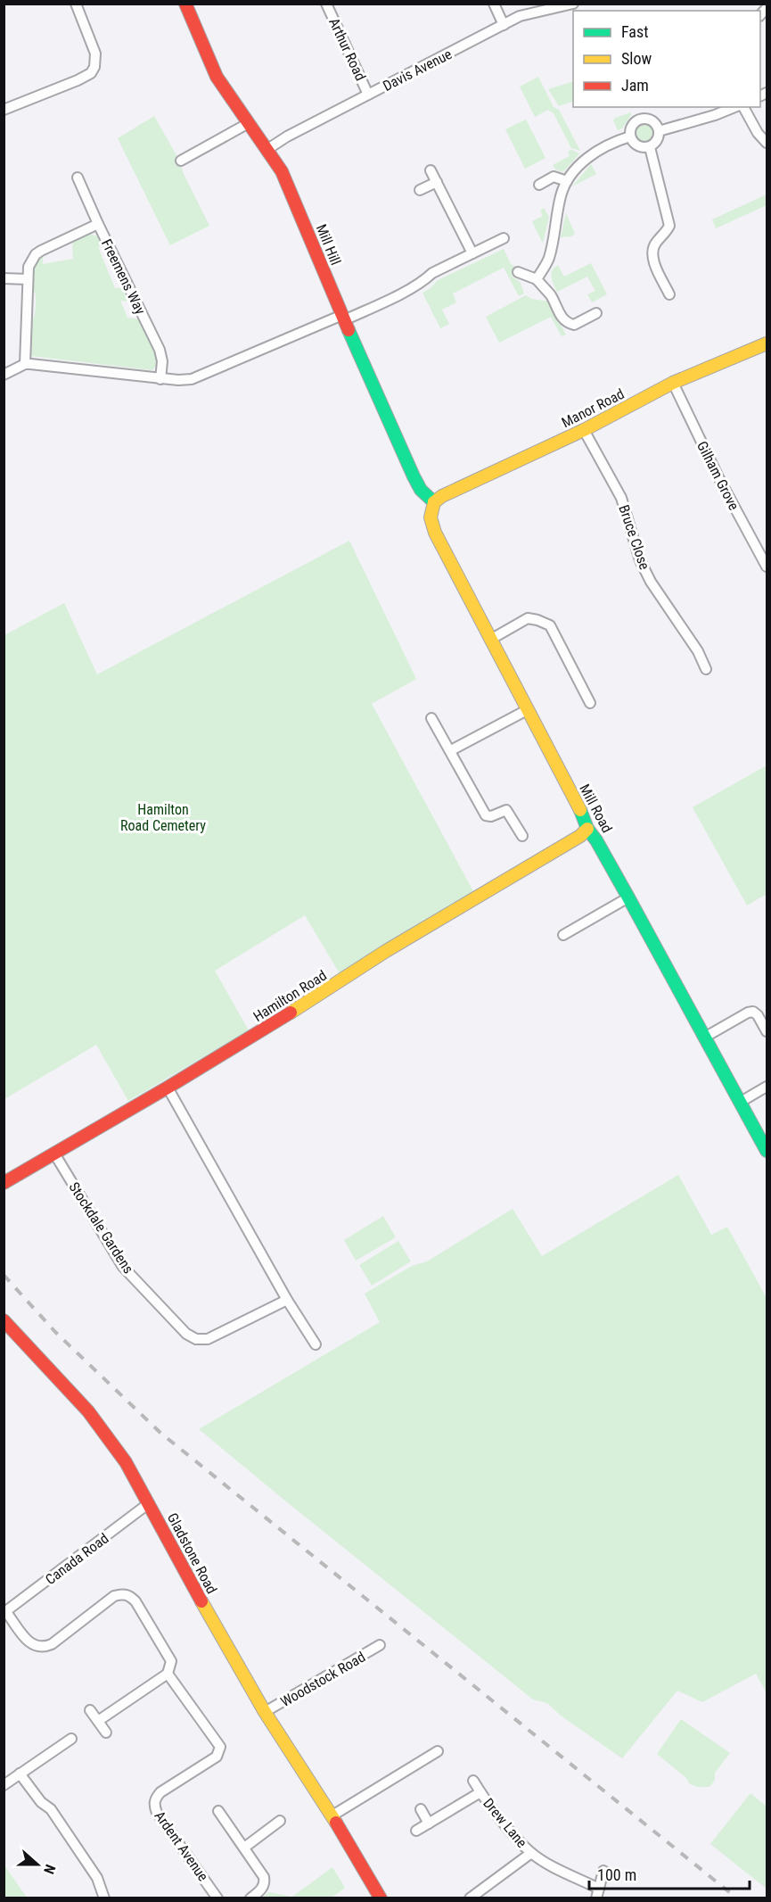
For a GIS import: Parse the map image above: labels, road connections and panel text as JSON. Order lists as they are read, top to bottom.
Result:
{
  "streets": {
    "street": [
      "Arthur Road",
      "Davis Avenue",
      "Mill Hill",
      "Freemens Way",
      "Manor Road",
      "Gilham Grove",
      "Bruce Close",
      "Mill Road",
      "Hamilton Road",
      "Stockdale Gardens",
      "Gladstone Road",
      "Canada Road",
      "Woodstock Road",
      "Drew Lane",
      "Ardent Avenue"
    ]
  },
  "crossings": [
    ["Arthur Road", "Davis Avenue"],
    ["Davis Avenue", "Mill Hill"],
    ["Mill Hill", "Manor Road"],
    ["Mill Hill", "Mill Road"],
    ["Manor Road", "Gilham Grove"],
    ["Manor Road", "Bruce Close"],
    ["Manor Road", "Mill Road"],
    ["Mill Road", "Hamilton Road"],
    ["Hamilton Road", "Stockdale Gardens"],
    ["Gladstone Road", "Canada Road"],
    ["Gladstone Road", "Woodstock Road"],
    ["Canada Road", "Ardent Avenue"]
  ],
  "parks": ["Hamilton Road Cemetery"],
  "legend": ["Fast", "Slow", "Jam"],
  "scale_bar": "100 m",
  "north": "right"
}
